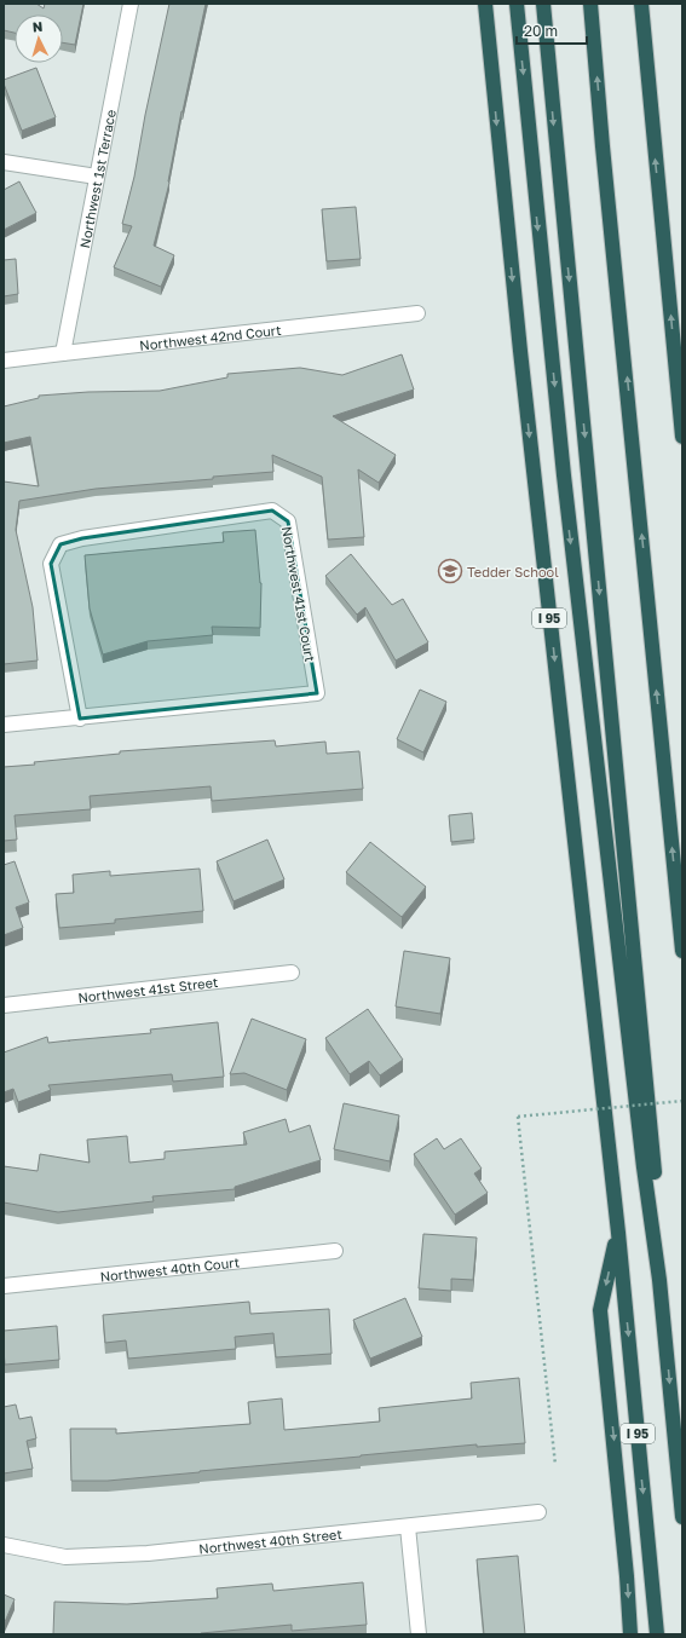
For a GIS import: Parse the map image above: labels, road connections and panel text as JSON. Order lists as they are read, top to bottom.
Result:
{
  "streets": {
    "highway": ["I 95"],
    "street": [
      "Northwest 1st Terrace",
      "Northwest 42nd Court",
      "Northwest 41st Court",
      "Northwest 41st Street",
      "Northwest 40th Court",
      "Northwest 40th Street"
    ]
  },
  "crossings": [
    ["Northwest 1st Terrace", "Northwest 42nd Court"]
  ],
  "places": {
    "school or university": ["Tedder School"]
  },
  "scale_bar": "20 m",
  "north": "top"
}
